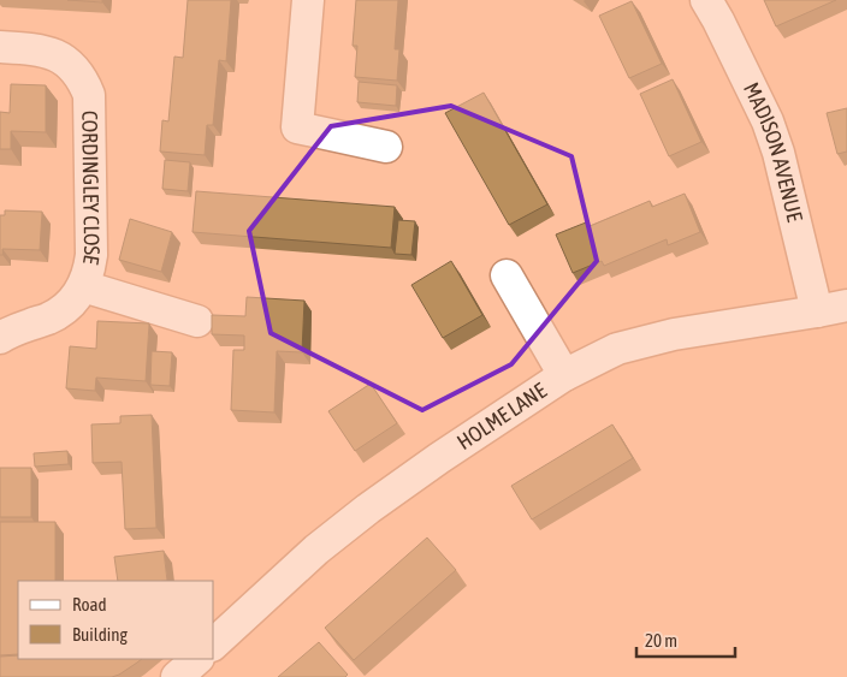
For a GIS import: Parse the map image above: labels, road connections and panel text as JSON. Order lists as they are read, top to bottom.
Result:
{
  "streets": {
    "street": ["MADISON AVENUE", "CORDINGLEY CLOSE", "HOLME LANE"]
  },
  "crossings": [
    ["MADISON AVENUE", "HOLME LANE"]
  ],
  "legend": ["Road", "Building"],
  "scale_bar": "20 m"
}
